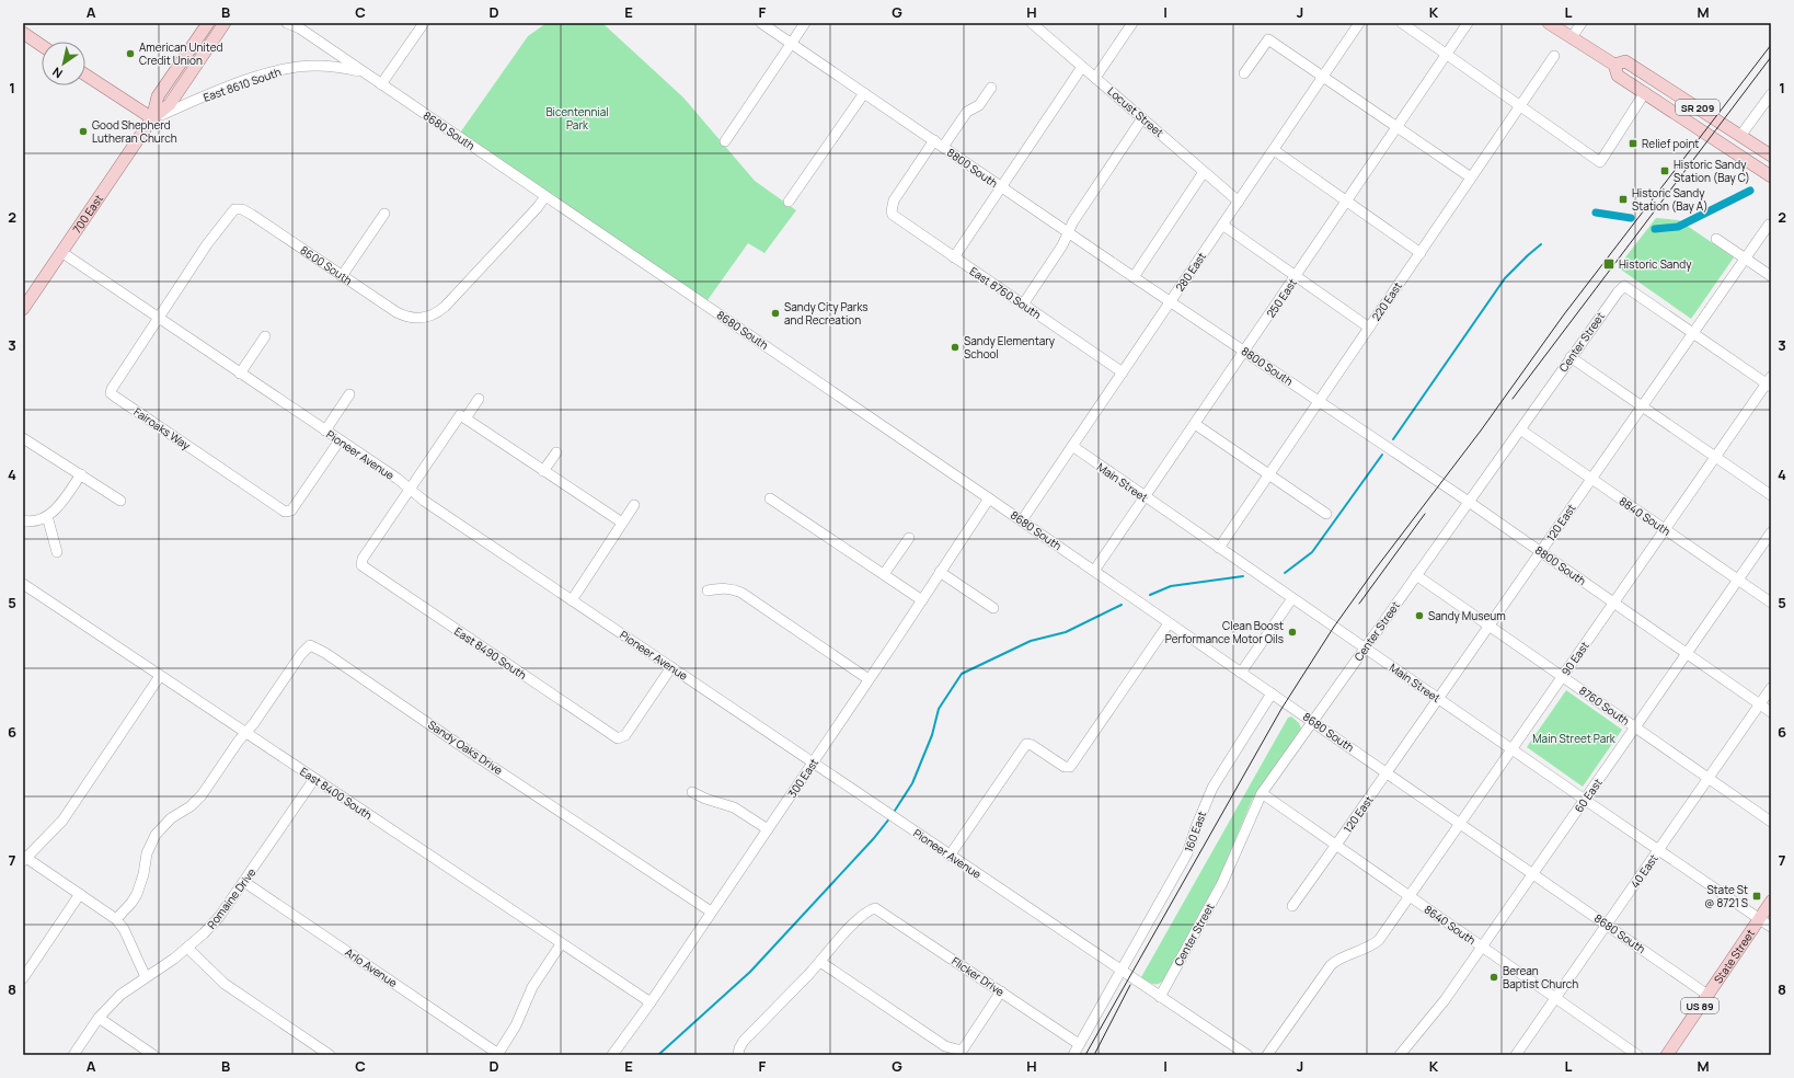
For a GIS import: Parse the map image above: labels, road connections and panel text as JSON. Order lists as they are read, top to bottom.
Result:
{
  "streets": {
    "main road": [
      "SR 209",
      "700 East",
      "State Street",
      "US 89"
    ],
    "street": [
      "East 8610 South",
      "Locust Street",
      "8680 South",
      "8800 South",
      "8600 South",
      "280 East",
      "East 8760 South",
      "250 East",
      "220 East",
      "Center Street",
      "Fairoaks Way",
      "Pioneer Avenue",
      "Main Street",
      "8840 South",
      "120 East",
      "East 8490 South",
      "90 East",
      "8760 South",
      "Sandy Oaks Drive",
      "300 East",
      "East 8400 South",
      "60 East",
      "160 East",
      "40 East",
      "Romaine Drive",
      "8640 South",
      "Arlo Avenue",
      "Flicker Drive"
    ]
  },
  "crossings": [
    ["East 8610 South", "8680 South"],
    ["East 8610 South", "700 East"],
    ["Locust Street", "280 East"],
    ["8680 South", "8600 South"],
    ["8680 South", "280 East"],
    ["8680 South", "250 East"],
    ["8680 South", "Center Street"],
    ["8680 South", "120 East"],
    ["8680 South", "90 East"],
    ["8680 South", "300 East"],
    ["8680 South", "60 East"],
    ["8680 South", "160 East"],
    ["8680 South", "40 East"],
    ["8680 South", "State Street"],
    ["8800 South", "280 East"],
    ["8800 South", "East 8760 South"],
    ["8800 South", "250 East"],
    ["8800 South", "220 East"],
    ["8800 South", "Center Street"],
    ["8800 South", "120 East"],
    ["8800 South", "90 East"],
    ["8800 South", "60 East"],
    ["8800 South", "40 East"],
    ["700 East", "Pioneer Avenue"],
    ["8600 South", "Fairoaks Way"],
    ["8600 South", "Pioneer Avenue"],
    ["280 East", "East 8760 South"],
    ["280 East", "Main Street"],
    ["250 East", "Main Street"],
    ["220 East", "Main Street"],
    ["Center Street", "Pioneer Avenue"],
    ["Center Street", "Main Street"],
    ["Center Street", "8840 South"],
    ["Center Street", "120 East"],
    ["Center Street", "8760 South"],
    ["Center Street", "8640 South"],
    ["Fairoaks Way", "Pioneer Avenue"],
    ["Pioneer Avenue", "East 8490 South"],
    ["Pioneer Avenue", "300 East"],
    ["Pioneer Avenue", "160 East"],
    ["Main Street", "120 East"],
    ["Main Street", "90 East"],
    ["Main Street", "60 East"],
    ["Main Street", "40 East"],
    ["Main Street", "State Street"],
    ["8840 South", "120 East"],
    ["8840 South", "90 East"],
    ["8840 South", "60 East"],
    ["120 East", "8760 South"],
    ["120 East", "8640 South"],
    ["90 East", "8760 South"],
    ["90 East", "8640 South"],
    ["8760 South", "60 East"],
    ["8760 South", "40 East"],
    ["Sandy Oaks Drive", "300 East"],
    ["Sandy Oaks Drive", "East 8400 South"],
    ["300 East", "East 8400 South"],
    ["East 8400 South", "Romaine Drive"],
    ["60 East", "8640 South"],
    ["160 East", "Flicker Drive"],
    ["40 East", "8640 South"],
    ["Romaine Drive", "Arlo Avenue"]
  ],
  "parks": ["Bicentennial Park", "Main Street Park"],
  "places": {
    "other": [
      "American United Credit Union",
      "Good Shepherd Lutheran Church",
      "Sandy City Parks and Recreation",
      "Sandy Elementary School",
      "Sandy Museum",
      "Clean Boost Performance Motor Oils",
      "Berean Baptist Church"
    ],
    "transit": [
      "Relief point",
      "Historic Sandy Station (Bay C)",
      "Historic Sandy Station (Bay A)",
      "Historic Sandy",
      "State St @ 8721 S"
    ]
  },
  "north": "bottom left",
  "grid": {
    "columns": [
      "A",
      "B",
      "C",
      "D",
      "E",
      "F",
      "G",
      "H",
      "I",
      "J",
      "K",
      "L",
      "M"
    ],
    "rows": [
      "1",
      "2",
      "3",
      "4",
      "5",
      "6",
      "7",
      "8"
    ]
  }
}
